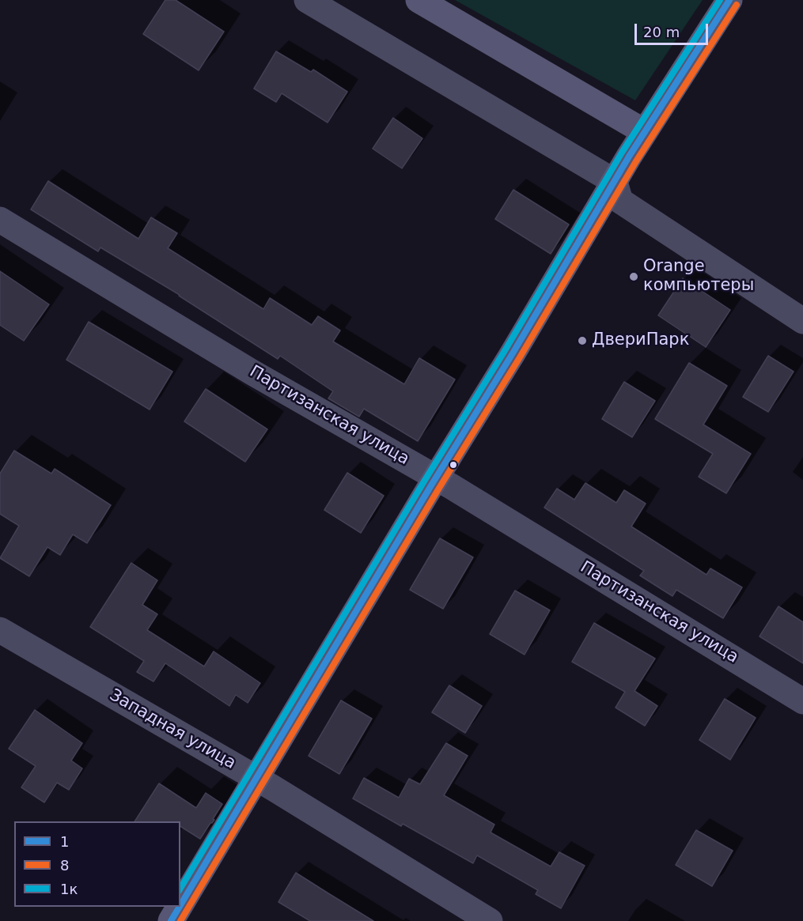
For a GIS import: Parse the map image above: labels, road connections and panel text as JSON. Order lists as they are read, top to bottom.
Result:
{
  "streets": {
    "street": ["Партизанская улица", "Западная улица"]
  },
  "places": ["Orange компьютеры", "ДвериПарк"],
  "lines": ["transit line 1", "transit line 1к", "transit line 8"],
  "legend": ["1", "8", "1к"],
  "scale_bar": "20 m"
}
